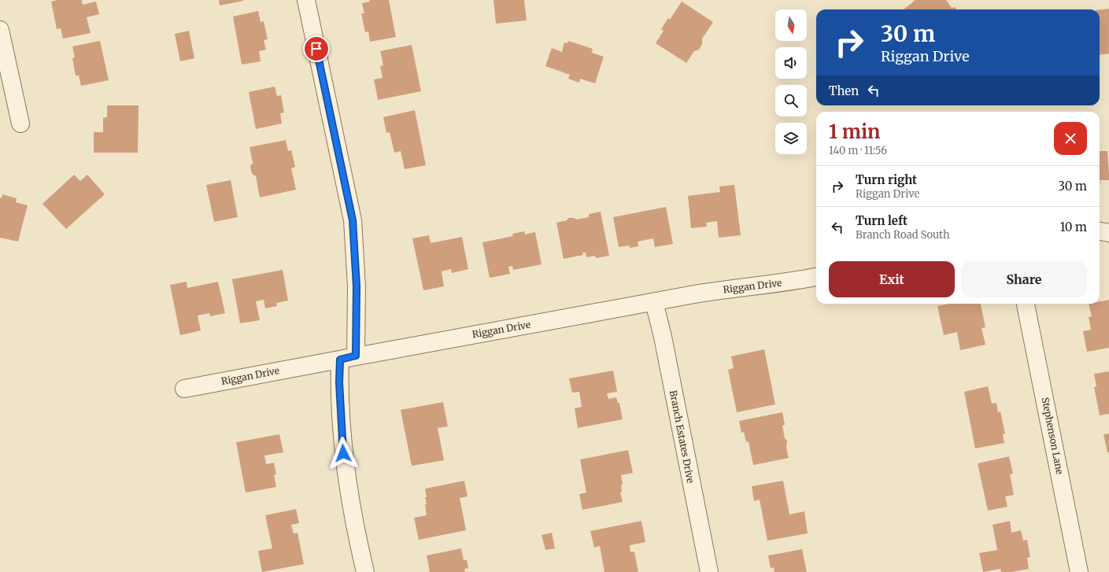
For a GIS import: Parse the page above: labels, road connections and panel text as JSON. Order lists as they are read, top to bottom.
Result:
{
  "streets": {
    "street": ["Riggan Drive", "Stephenson Lane", "Branch Estates Drive"]
  },
  "crossings": [
    ["Riggan Drive", "Branch Estates Drive"]
  ],
  "north": "bottom",
  "page": {
    "turn": ["30 m", "Riggan Drive"],
    "then": "Then",
    "heading": ["1 min", "140 m · 11:56"],
    "list": [
      {
        "name": "Turn right",
        "note": "Riggan Drive",
        "value": "30 m"
      },
      {
        "name": "Turn left",
        "note": "Branch Road South",
        "value": "10 m"
      }
    ],
    "buttons": ["Exit", "Share"]
  }
}
